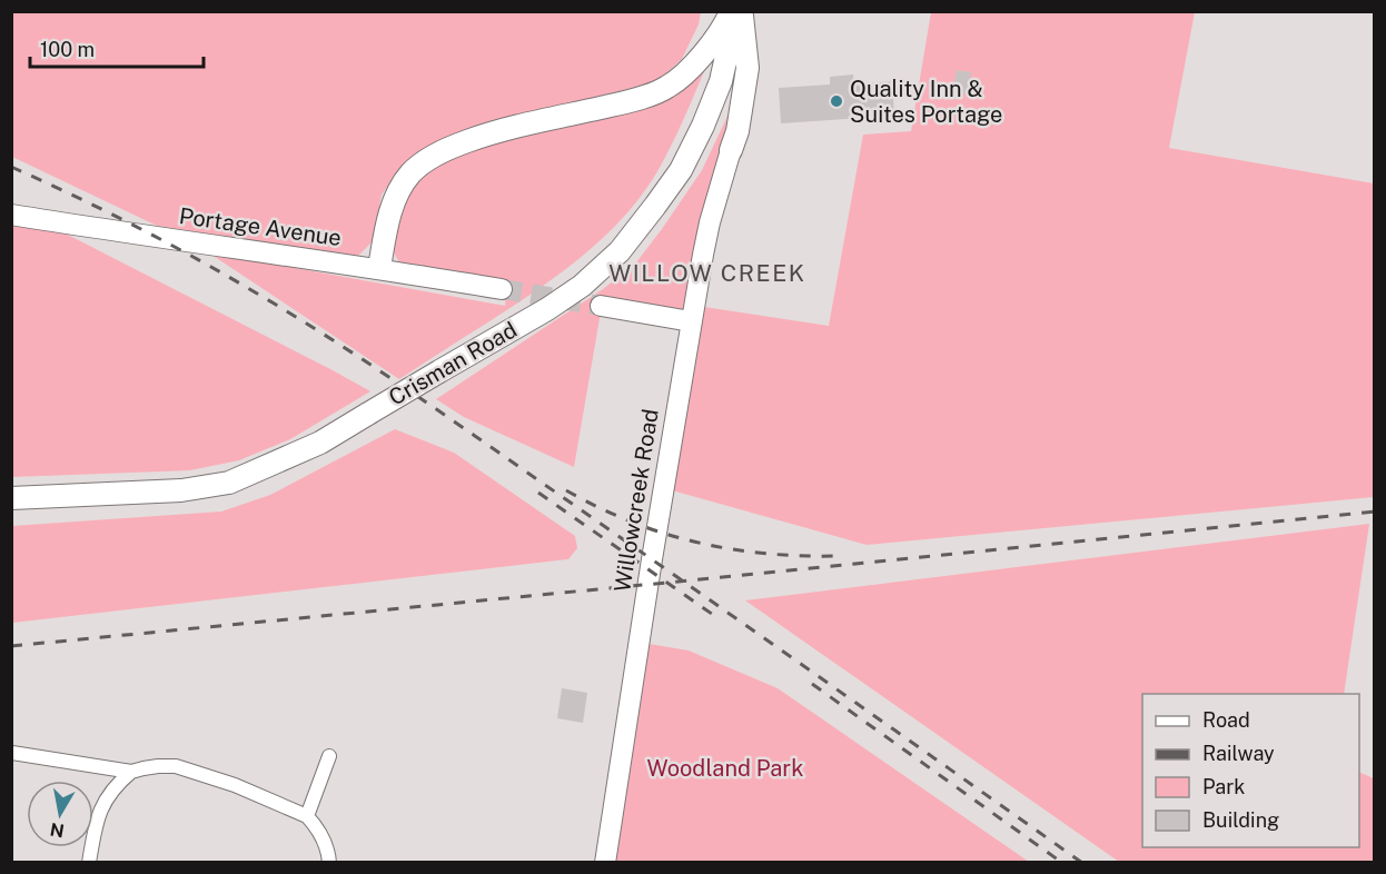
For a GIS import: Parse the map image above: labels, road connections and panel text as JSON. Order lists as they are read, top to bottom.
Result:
{
  "streets": {
    "main road": ["Crisman Road"],
    "street": ["Portage Avenue", "Willowcreek Road"]
  },
  "districts": ["WILLOW CREEK"],
  "parks": ["Woodland Park"],
  "places": ["Quality Inn & Suites Portage"],
  "legend": [
    "Road",
    "Railway",
    "Park",
    "Building"
  ],
  "scale_bar": "100 m",
  "north": "bottom"
}
